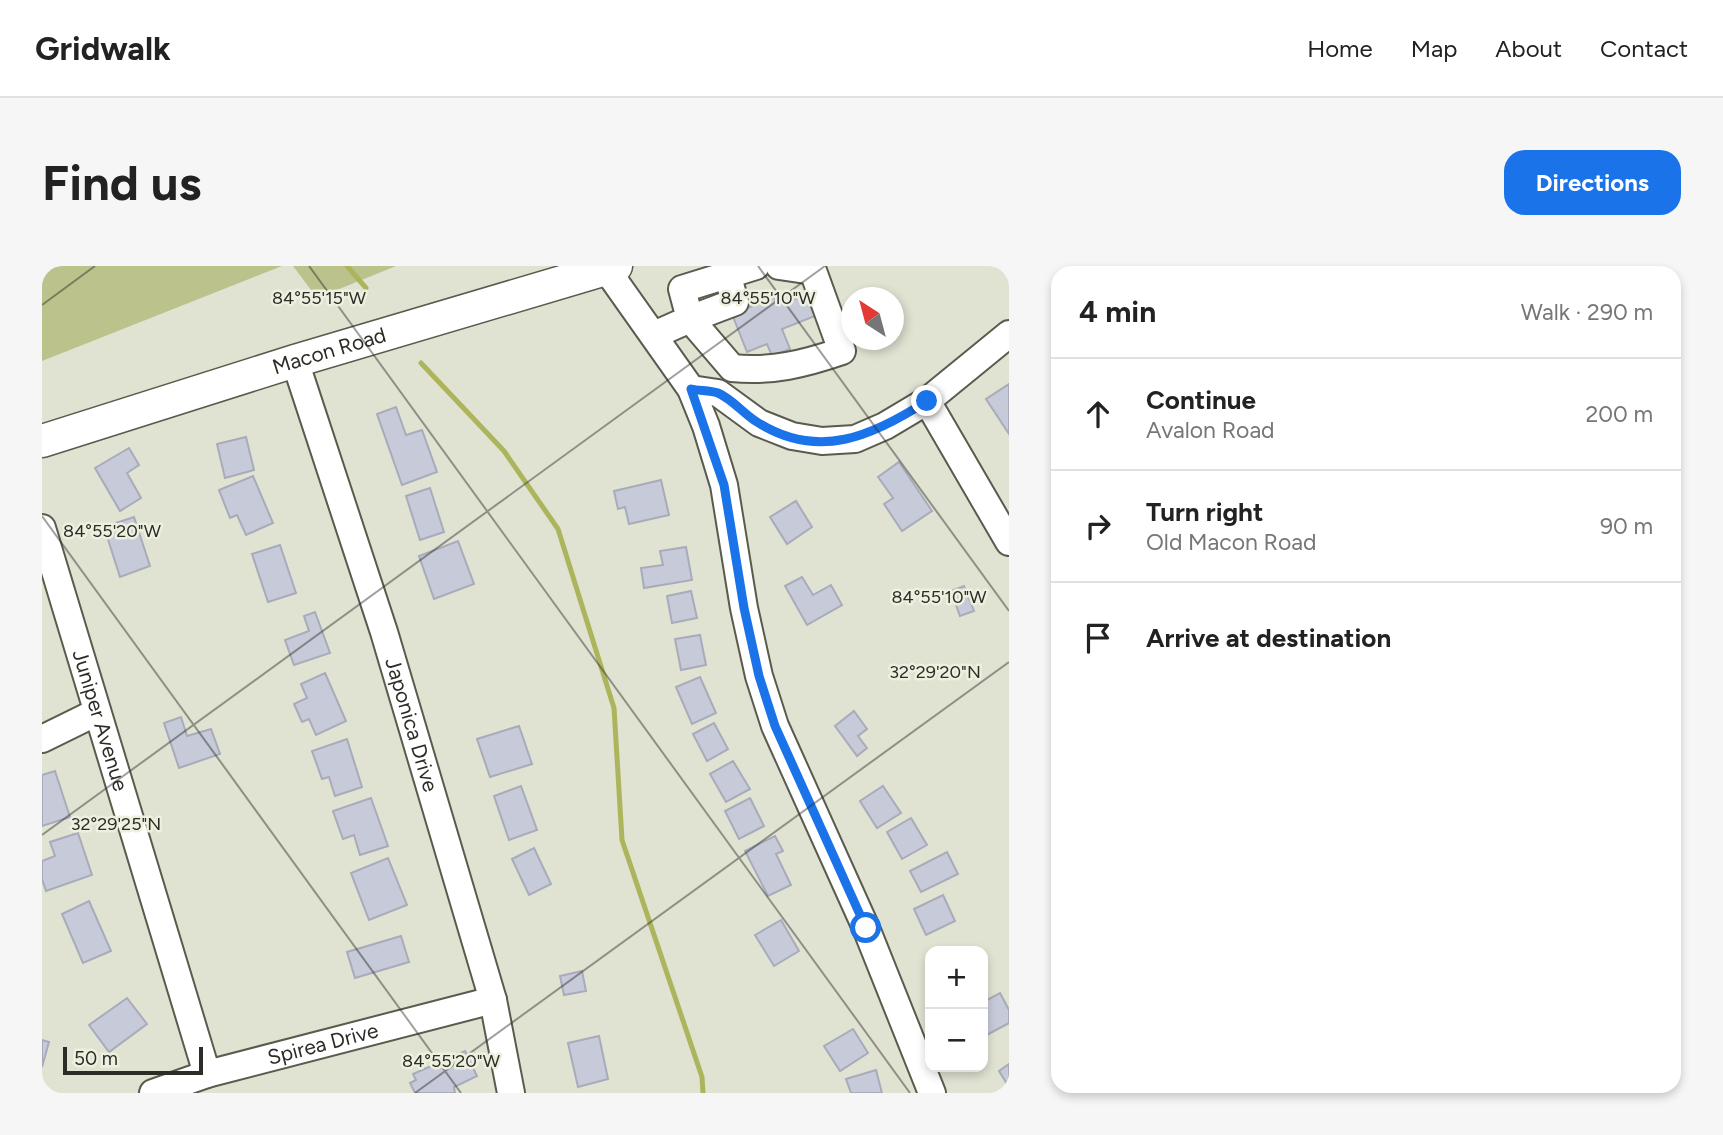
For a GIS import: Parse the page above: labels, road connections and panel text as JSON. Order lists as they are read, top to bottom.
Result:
{
  "streets": {
    "main road": ["Macon Road"],
    "street": ["Juniper Avenue", "Japonica Drive", "Spirea Drive"]
  },
  "crossings": [
    ["Macon Road", "Japonica Drive"],
    ["Juniper Avenue", "Spirea Drive"],
    ["Japonica Drive", "Spirea Drive"]
  ],
  "scale_bar": "50 m",
  "north": "top left",
  "page": {
    "header": "Gridwalk",
    "nav": [
      "Home",
      "Map",
      "About",
      "Contact"
    ],
    "buttons": "Directions",
    "title": "Find us",
    "heading": ["4 min", "Walk · 290 m"],
    "list": [
      ["Continue", "Avalon Road", "200 m"],
      ["Turn right", "Old Macon Road", "90 m"],
      "Arrive at destination"
    ],
    "map_buttons": ["+", "−"],
    "scale": "50 m"
  },
  "coordinates": [
    "84°55'15\"W",
    "84°55'10\"W",
    "84°55'20\"W",
    "32°29'20\"N",
    "32°29'25\"N"
  ]
}
